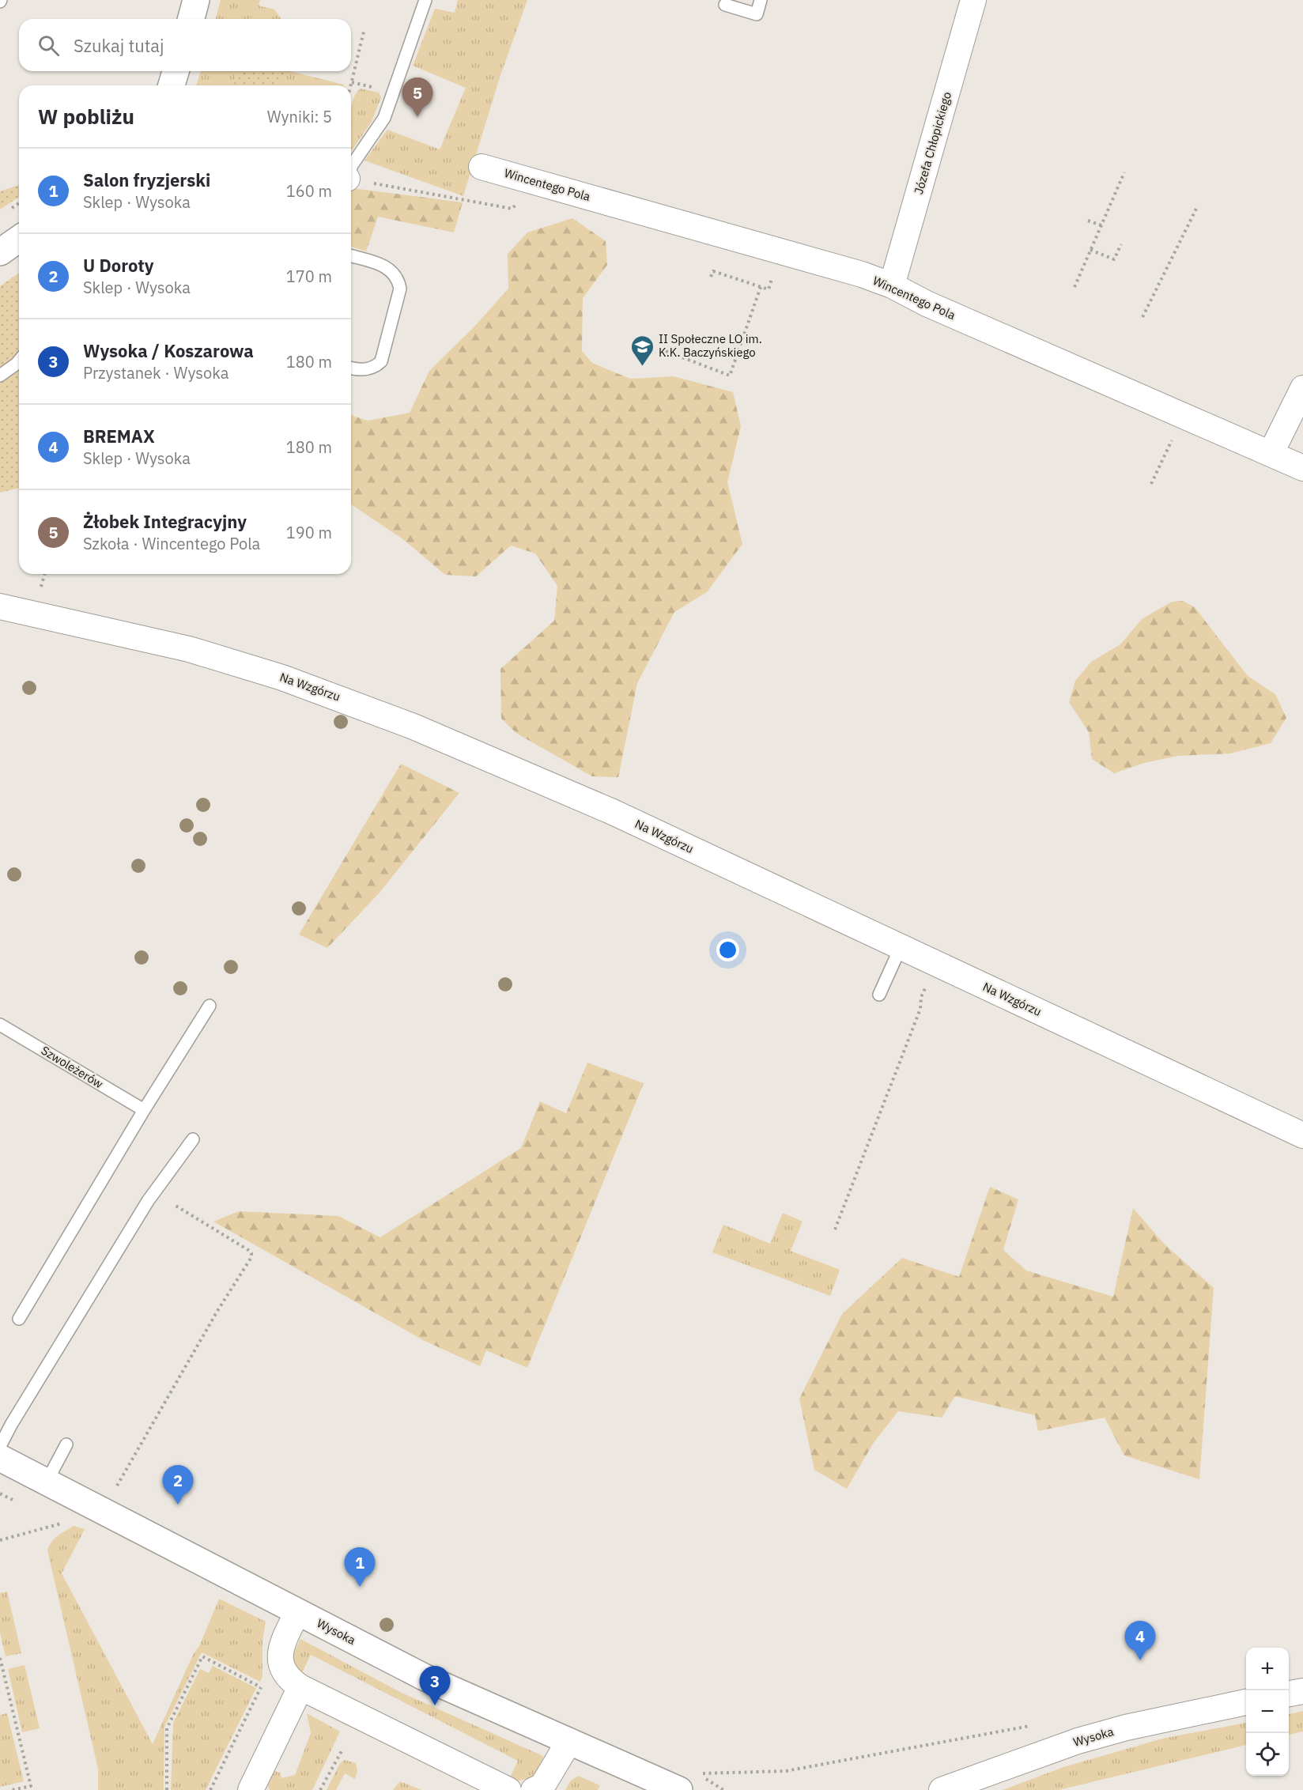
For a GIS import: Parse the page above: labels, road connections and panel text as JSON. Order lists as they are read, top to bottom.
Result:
{
  "streets": {
    "street": [
      "Józefa Chłopickiego",
      "Wincentego Pola",
      "Na Wzgórzu",
      "Wysoka"
    ],
    "lane": ["Szwoleżerów"]
  },
  "crossings": [
    ["Józefa Chłopickiego", "Wincentego Pola"]
  ],
  "places": {
    "school or university": ["II Społeczne LO im. K.K. Baczyńskiego"]
  },
  "page": {
    "search": "Szukaj tutaj",
    "pins": [
      "5",
      "2",
      "1",
      "4",
      "3"
    ],
    "heading": ["W pobliżu", "Wyniki: 5"],
    "list": [
      {
        "mark": "1",
        "name": "Salon fryzjerski",
        "note": "Sklep · Wysoka",
        "value": "160 m"
      },
      {
        "mark": "2",
        "name": "U Doroty",
        "note": "Sklep · Wysoka",
        "value": "170 m"
      },
      {
        "mark": "3",
        "name": "Wysoka / Koszarowa",
        "note": "Przystanek · Wysoka",
        "value": "180 m"
      },
      {
        "mark": "4",
        "name": "BREMAX",
        "note": "Sklep · Wysoka",
        "value": "180 m"
      },
      {
        "mark": "5",
        "name": "Żłobek Integracyjny",
        "note": "Szkoła · Wincentego Pola",
        "value": "190 m"
      }
    ],
    "map_buttons": ["+", "−"]
  }
}
